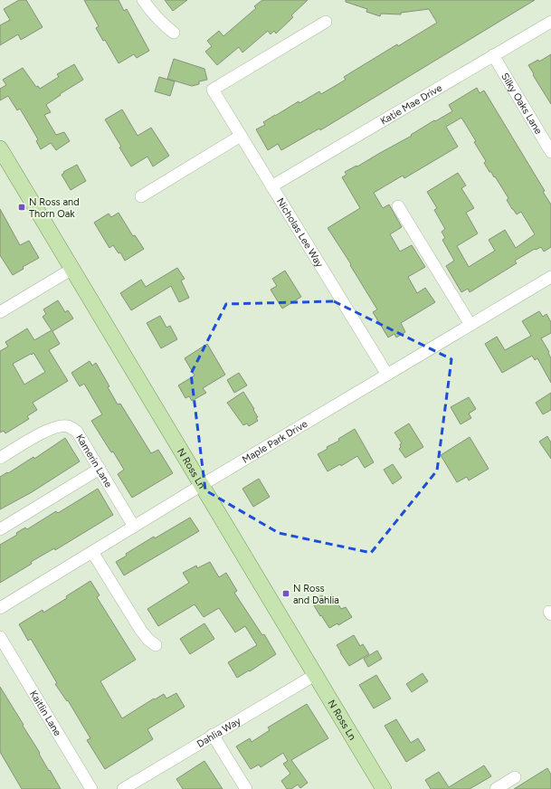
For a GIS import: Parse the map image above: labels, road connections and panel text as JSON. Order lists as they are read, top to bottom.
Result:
{
  "streets": {
    "main road": ["N Ross Ln"],
    "street": [
      "Katie Mae Drive",
      "Silky Oaks Lane",
      "Nicholas Lee Way",
      "Maple Park Drive",
      "Kamerin Lane",
      "Kaitlin Lane",
      "Dahlia Way"
    ]
  },
  "crossings": [
    ["Katie Mae Drive", "Silky Oaks Lane"],
    ["Katie Mae Drive", "Nicholas Lee Way"],
    ["Nicholas Lee Way", "Maple Park Drive"],
    ["Maple Park Drive", "Kamerin Lane"],
    ["Maple Park Drive", "N Ross Ln"],
    ["N Ross Ln", "Dahlia Way"]
  ],
  "places": {
    "transit": ["N Ross and Thorn Oak", "N Ross and Dahlia"]
  }
}
